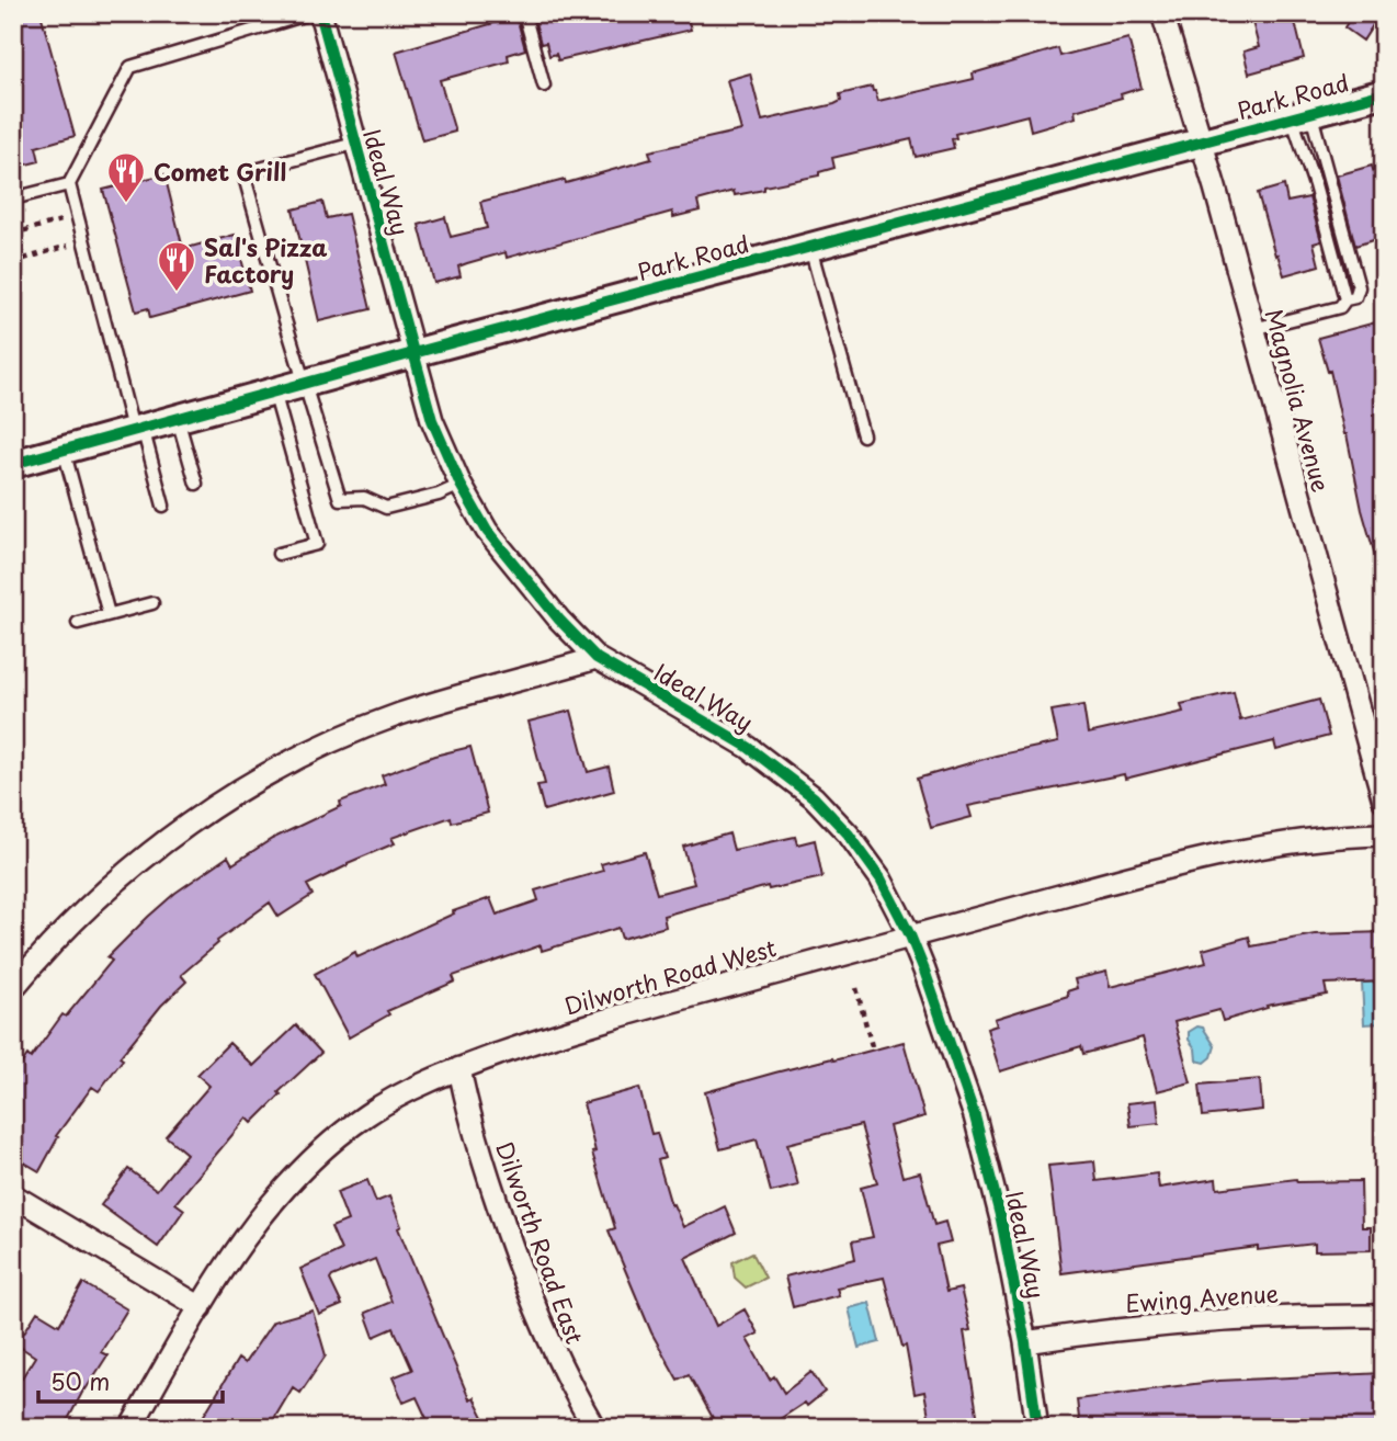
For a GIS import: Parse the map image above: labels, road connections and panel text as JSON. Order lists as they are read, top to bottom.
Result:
{
  "streets": {
    "street": [
      "Park Road",
      "Ideal Way",
      "Magnolia Avenue",
      "Dilworth Road West",
      "Dilworth Road East",
      "Ewing Avenue"
    ]
  },
  "crossings": [
    ["Park Road", "Ideal Way"],
    ["Park Road", "Magnolia Avenue"],
    ["Ideal Way", "Dilworth Road West"],
    ["Ideal Way", "Ewing Avenue"],
    ["Dilworth Road West", "Dilworth Road East"]
  ],
  "places": {
    "restaurant": ["Comet Grill", "Sal's Pizza Factory"]
  },
  "scale_bar": "50 m"
}
